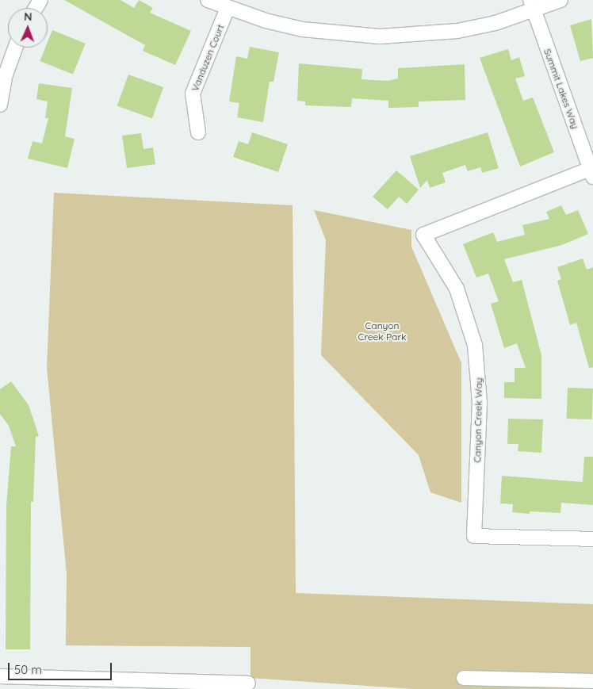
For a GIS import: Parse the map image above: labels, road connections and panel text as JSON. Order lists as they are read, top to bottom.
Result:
{
  "streets": {
    "street": ["Vanduzen Court", "Summit Lakes Way", "Canyon Creek Way"]
  },
  "crossings": [
    ["Summit Lakes Way", "Canyon Creek Way"]
  ],
  "parks": ["Canyon Creek Park"],
  "scale_bar": "50 m",
  "north": "top"
}
